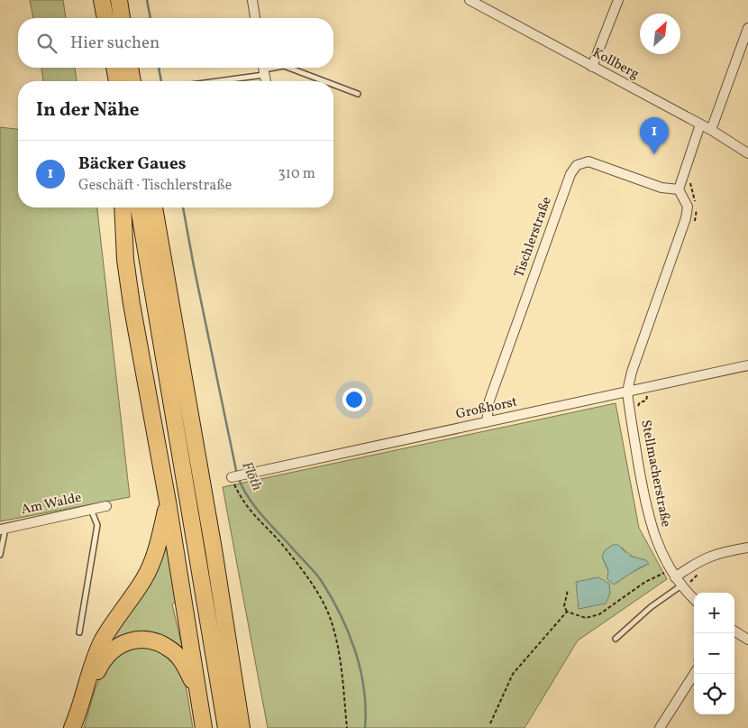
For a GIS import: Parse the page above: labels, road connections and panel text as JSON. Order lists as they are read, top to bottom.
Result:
{
  "streets": {
    "street": [
      "Kollberg",
      "Tischlerstraße",
      "Großhorst",
      "Stellmacherstraße",
      "Am Walde"
    ]
  },
  "crossings": [
    ["Tischlerstraße", "Großhorst"],
    ["Großhorst", "Stellmacherstraße"]
  ],
  "water": ["Flöth"],
  "north": "top right",
  "page": {
    "search": "Hier suchen",
    "heading": "In der Nähe",
    "pins": "1",
    "list": [
      {
        "mark": "1",
        "name": "Bäcker Gaues",
        "note": "Geschäft · Tischlerstraße",
        "value": "310 m"
      }
    ],
    "map_buttons": ["+", "−"]
  }
}
